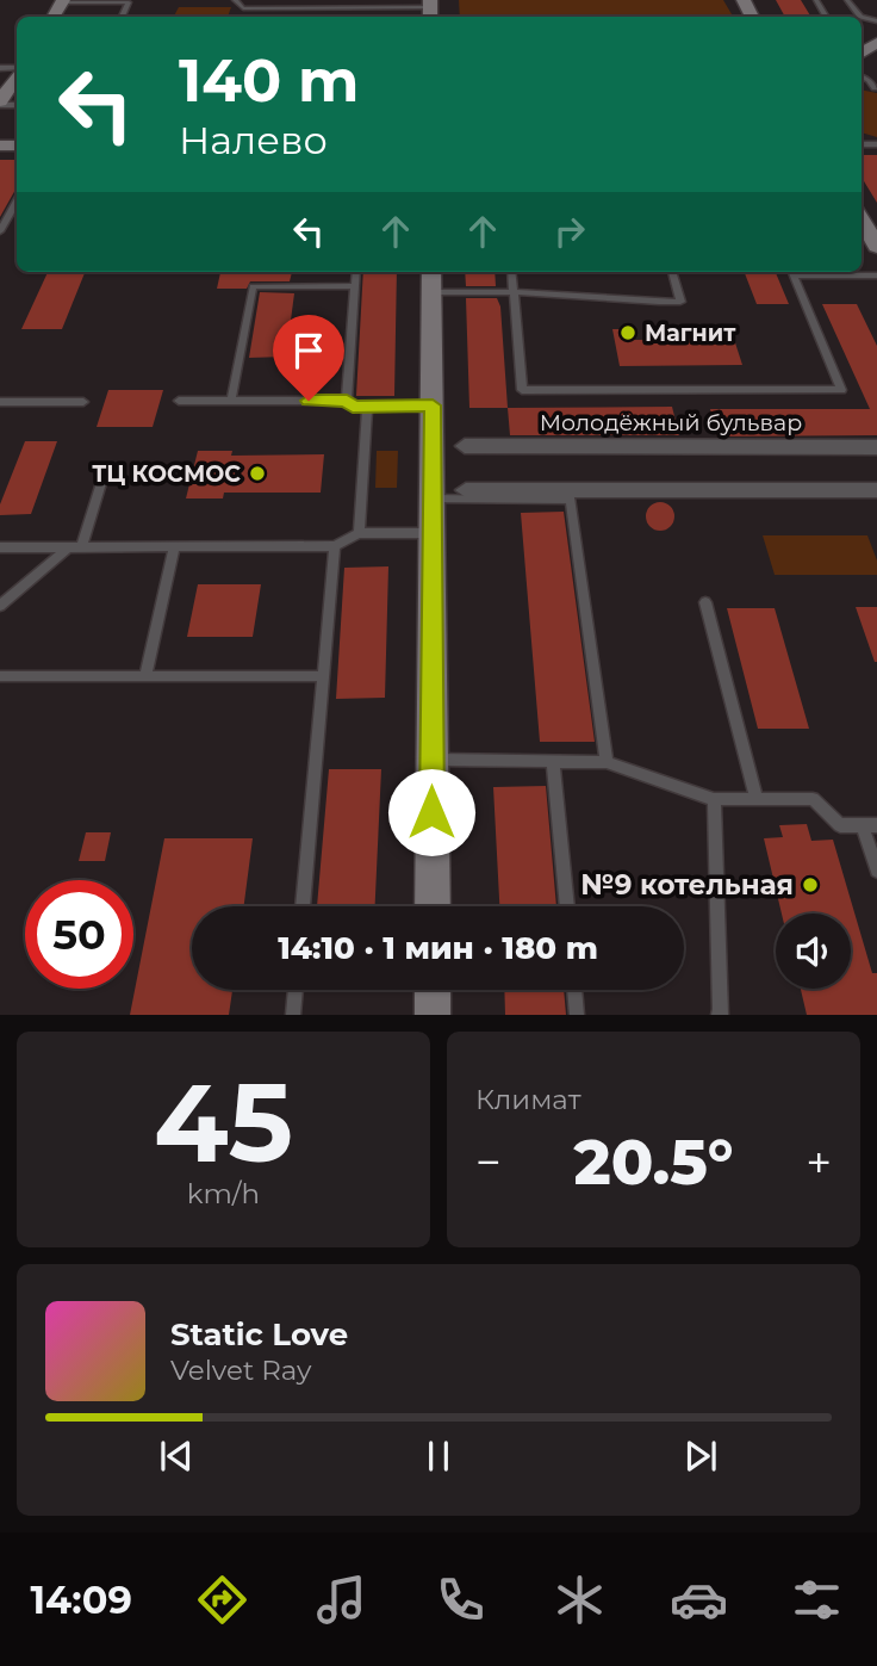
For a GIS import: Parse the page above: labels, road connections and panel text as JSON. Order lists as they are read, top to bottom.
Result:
{
  "streets": {
    "street": ["Молодёжный бульвар"]
  },
  "places": ["Магнит", "ТЦ КОСМОС", "№9 котельная"],
  "page": {
    "turn": ["140 m", "Налево"],
    "limit": "50",
    "trip": "14:10 · 1 мин · 180 m",
    "tile": [
      ["45", "km/h"],
      "Климат"
    ],
    "heat": ["−", "20.5°", "+"],
    "song": ["Static Love", "Velvet Ray"],
    "tabs": "14:09"
  }
}
